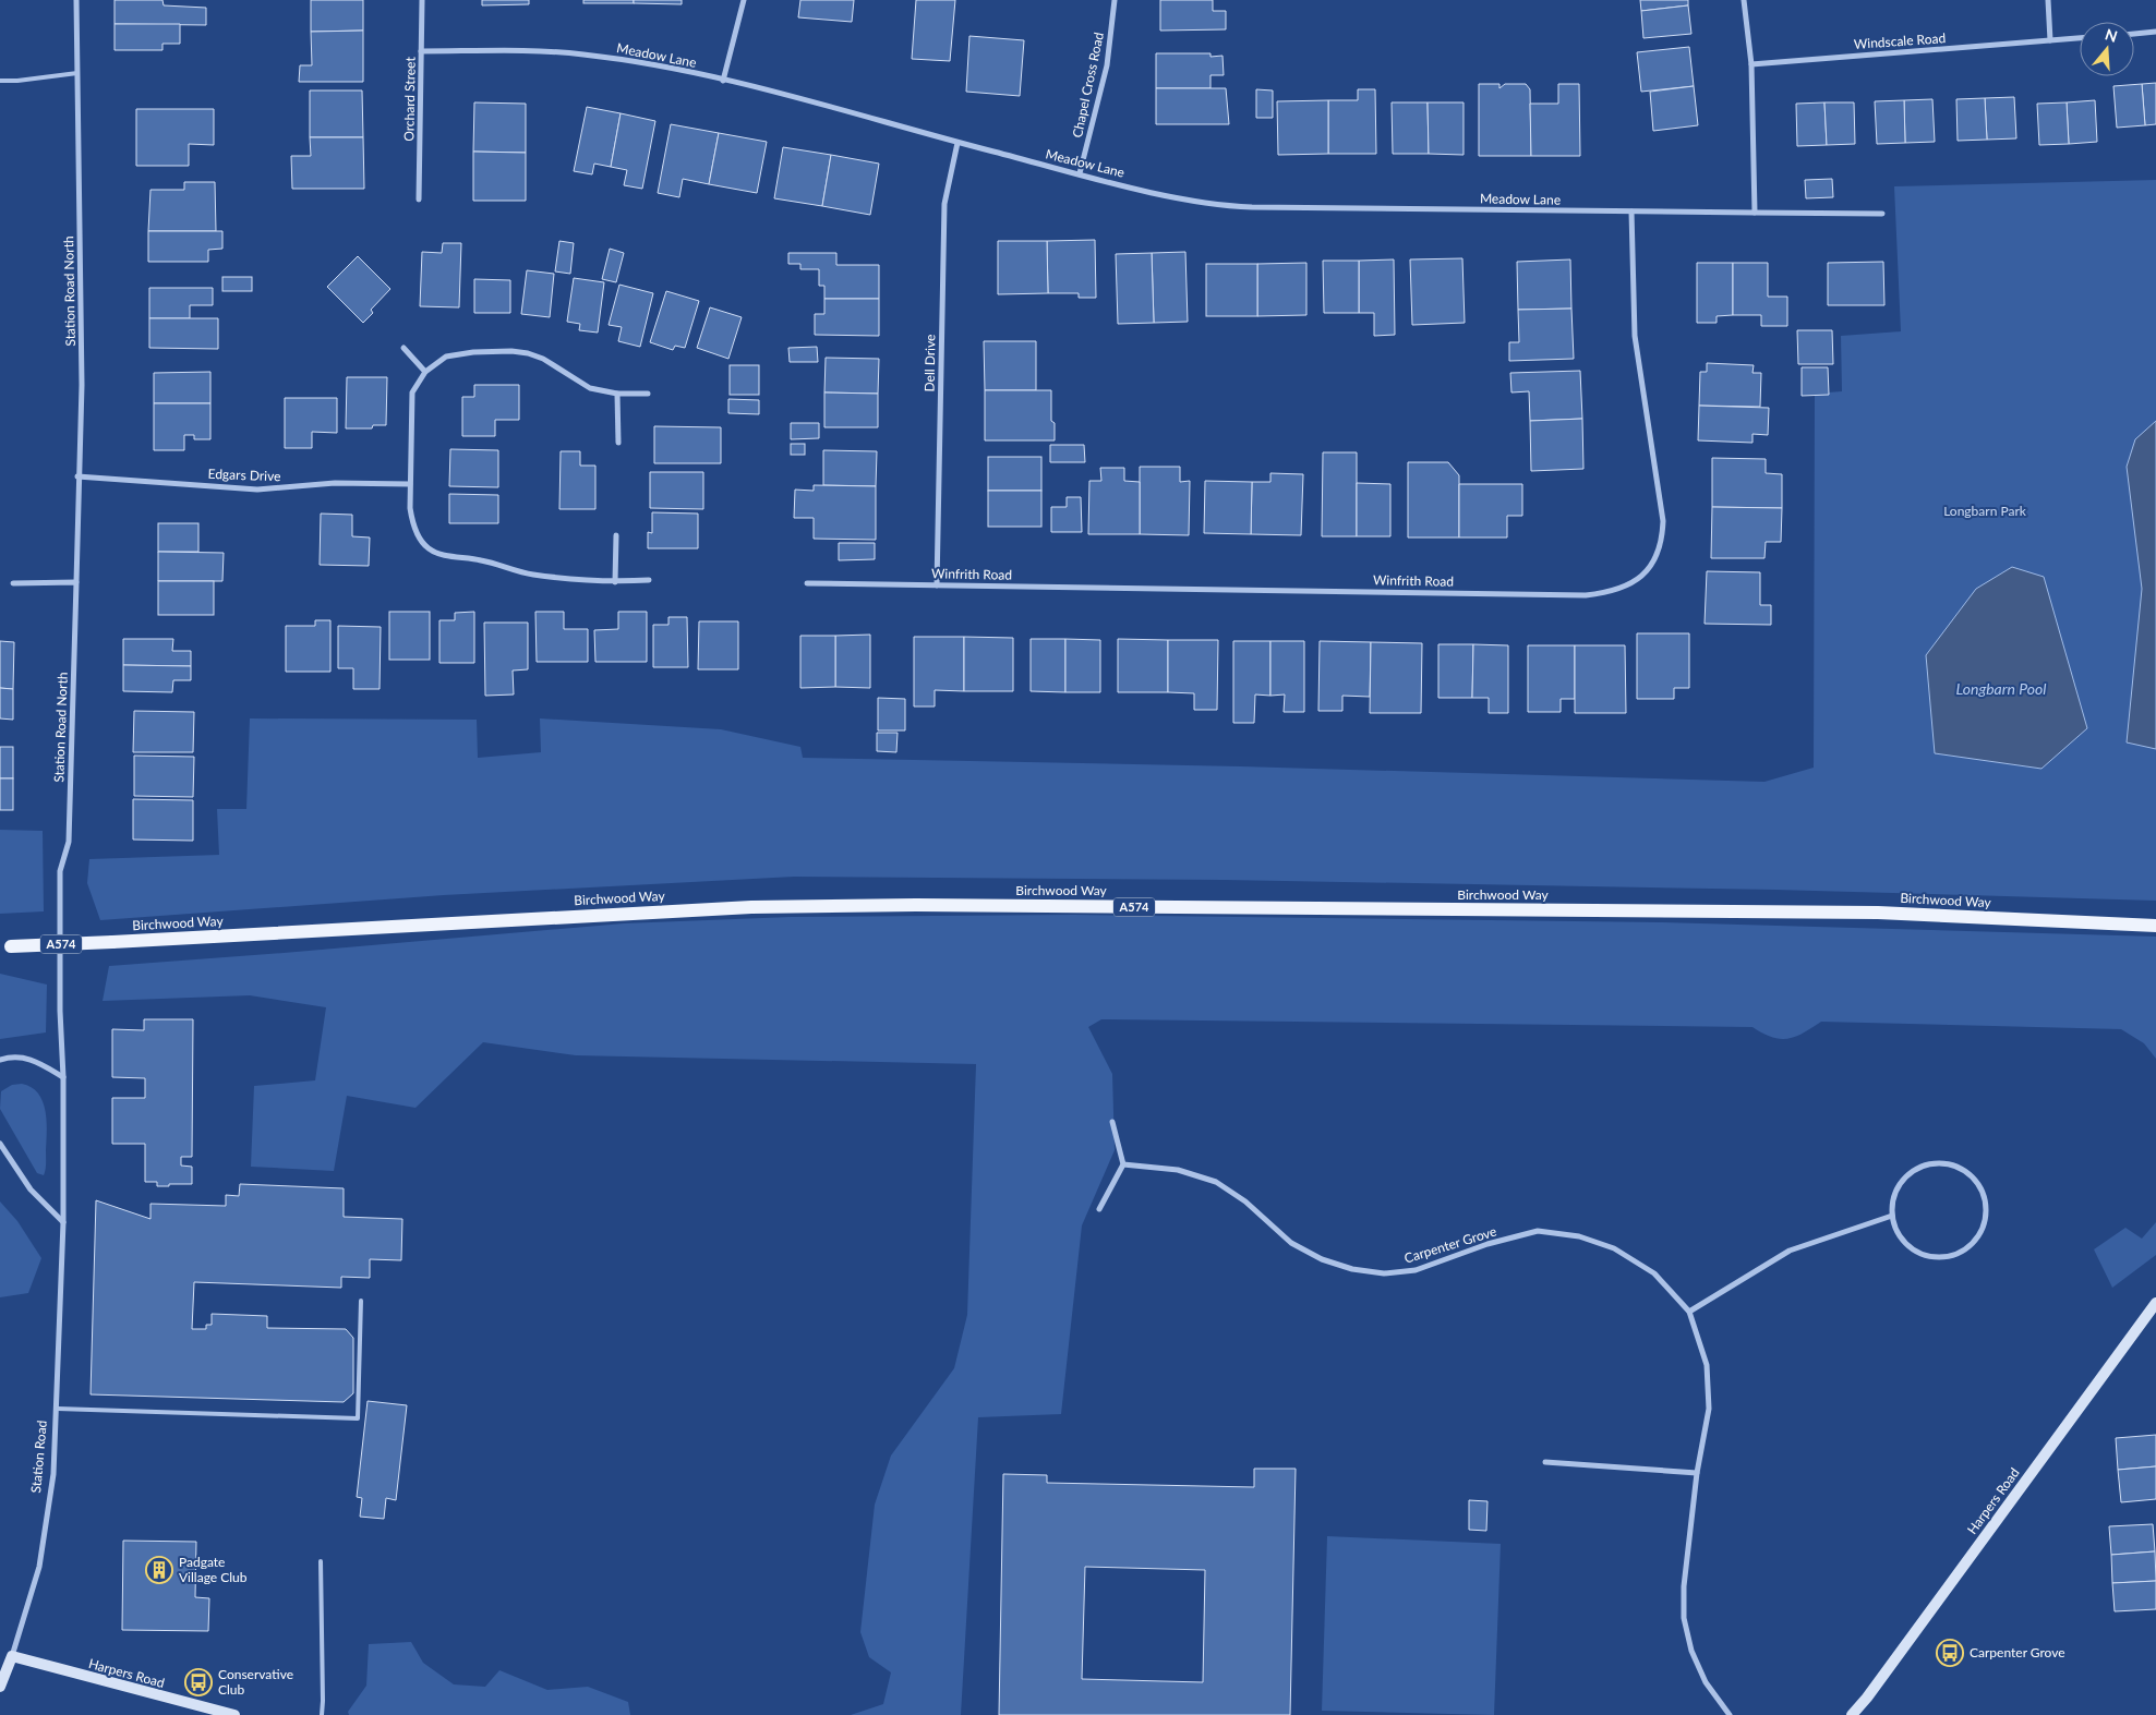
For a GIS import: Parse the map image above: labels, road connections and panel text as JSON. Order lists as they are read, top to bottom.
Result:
{
  "streets": {
    "main road": ["Birchwood Way", "A574"],
    "street": [
      "Windscale Road",
      "Meadow Lane",
      "Chapel Cross Road",
      "Orchard Street",
      "Station Road North",
      "Dell Drive",
      "Edgars Drive",
      "Winfrith Road",
      "Carpenter Grove",
      "Station Road",
      "Harpers Road"
    ]
  },
  "crossings": [
    ["Meadow Lane", "Chapel Cross Road"],
    ["Meadow Lane", "Orchard Street"],
    ["Meadow Lane", "Dell Drive"],
    ["Meadow Lane", "Winfrith Road"],
    ["Station Road North", "Edgars Drive"],
    ["Station Road North", "Station Road"],
    ["Dell Drive", "Winfrith Road"],
    ["Station Road", "Harpers Road"]
  ],
  "water": ["Longbarn Pool"],
  "parks": ["Longbarn Park"],
  "places": {
    "building": ["Padgate Village Club"],
    "bus stop": ["Carpenter Grove", "Conservative Club"]
  },
  "north": "top"
}
